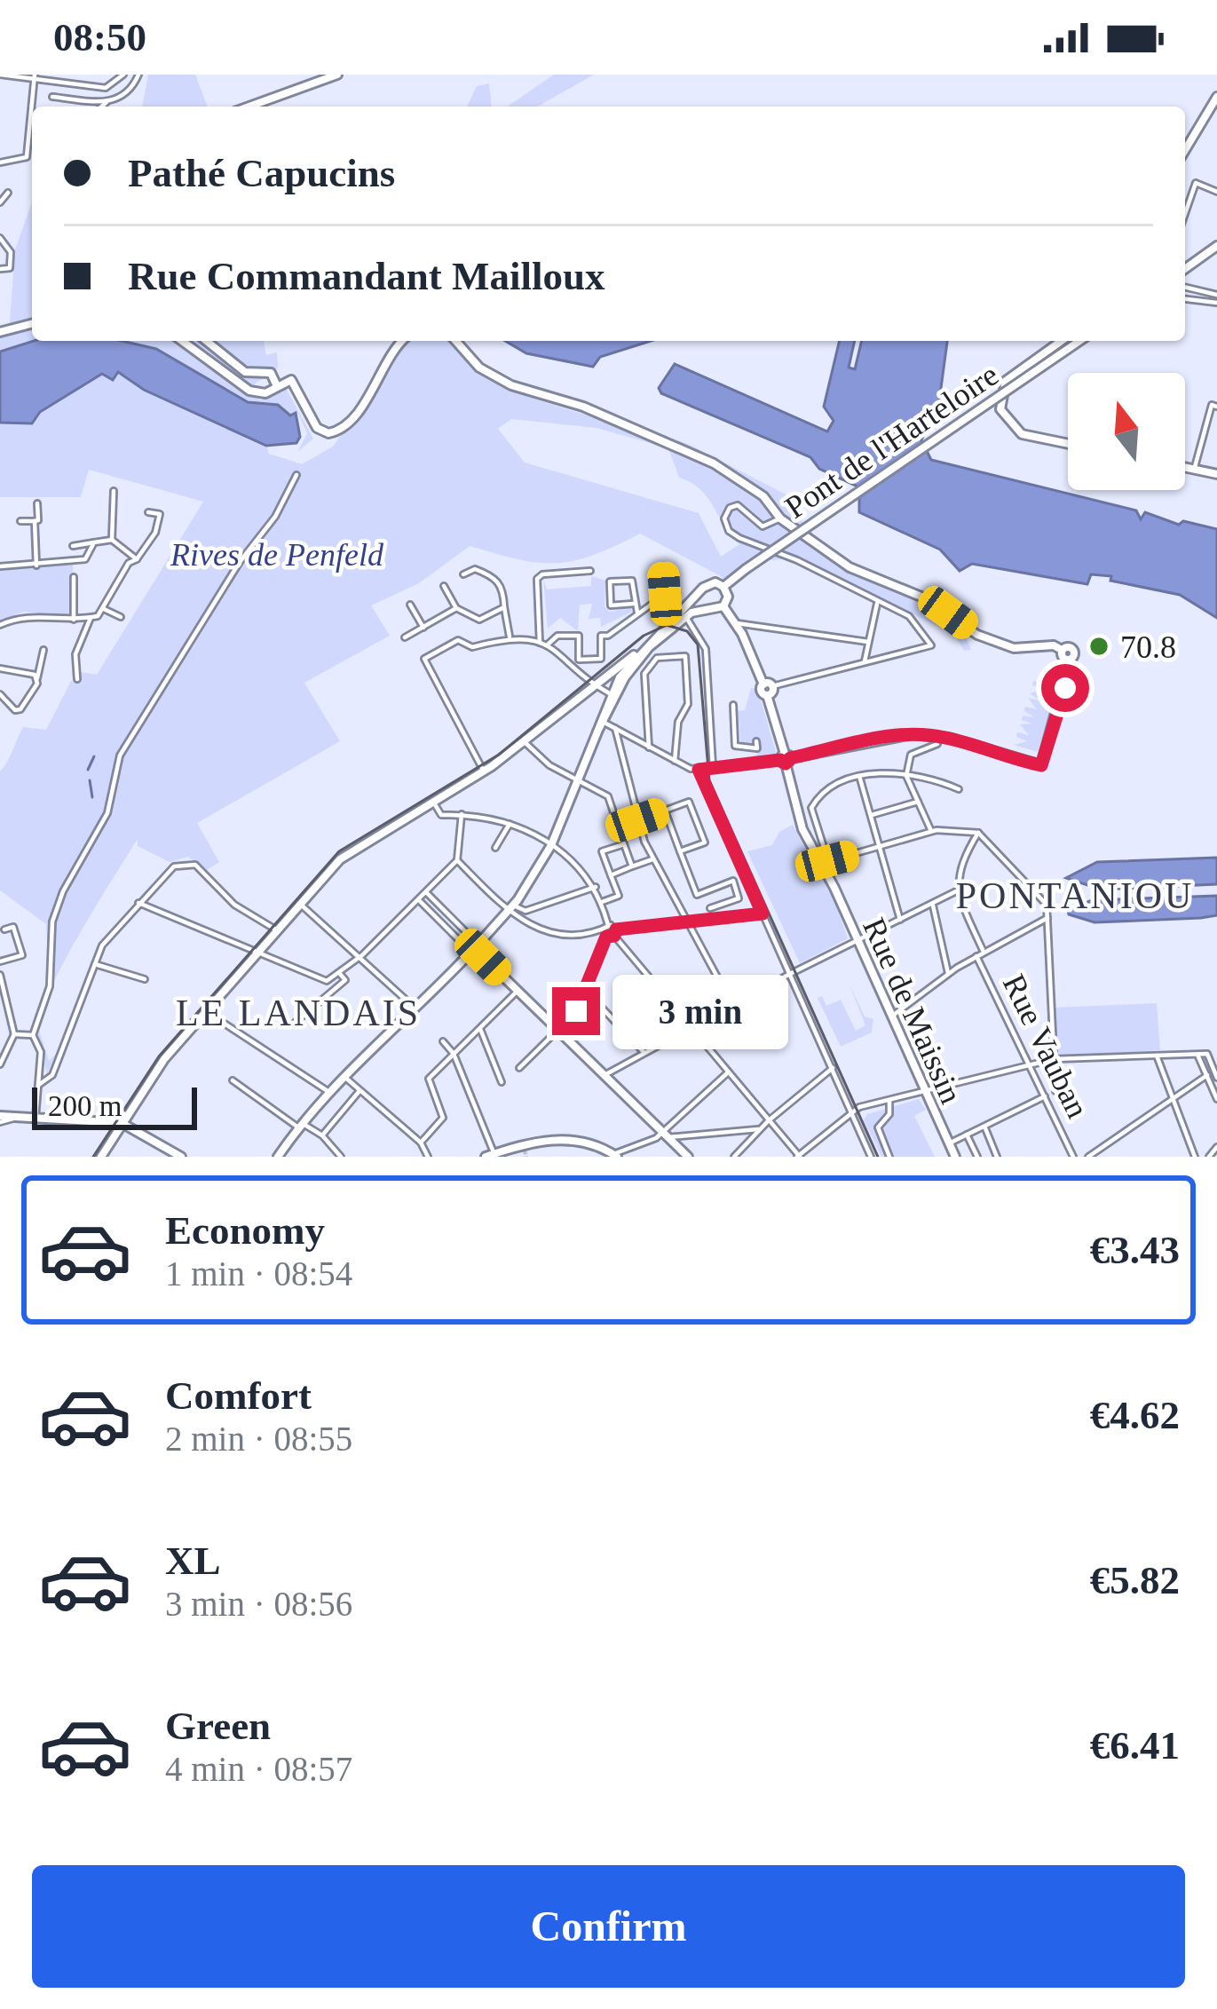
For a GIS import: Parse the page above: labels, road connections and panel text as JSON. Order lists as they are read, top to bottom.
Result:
{
  "streets": {
    "street": ["Pont de l'Harteloire", "Rue de Maissin", "Rue Vauban"]
  },
  "crossings": [
    ["Pont de l'Harteloire", "Rue de Maissin"]
  ],
  "districts": ["PONTANIOU", "LE LANDAIS"],
  "parks": ["Rives de Penfeld"],
  "places": ["70.8"],
  "scale_bar": "200 m",
  "north": "top",
  "page": {
    "status": "08:50",
    "banner": ["Pathé Capucins", "Rue Commandant Mailloux"],
    "bubble": "3 min",
    "scale": "200 m",
    "list": [
      {
        "name": "Economy",
        "note": "1 min · 08:54",
        "value": "€3.43"
      },
      {
        "name": "Comfort",
        "note": "2 min · 08:55",
        "value": "€4.62"
      },
      {
        "name": "XL",
        "note": "3 min · 08:56",
        "value": "€5.82"
      },
      {
        "name": "Green",
        "note": "4 min · 08:57",
        "value": "€6.41"
      }
    ],
    "buttons": "Confirm"
  }
}
